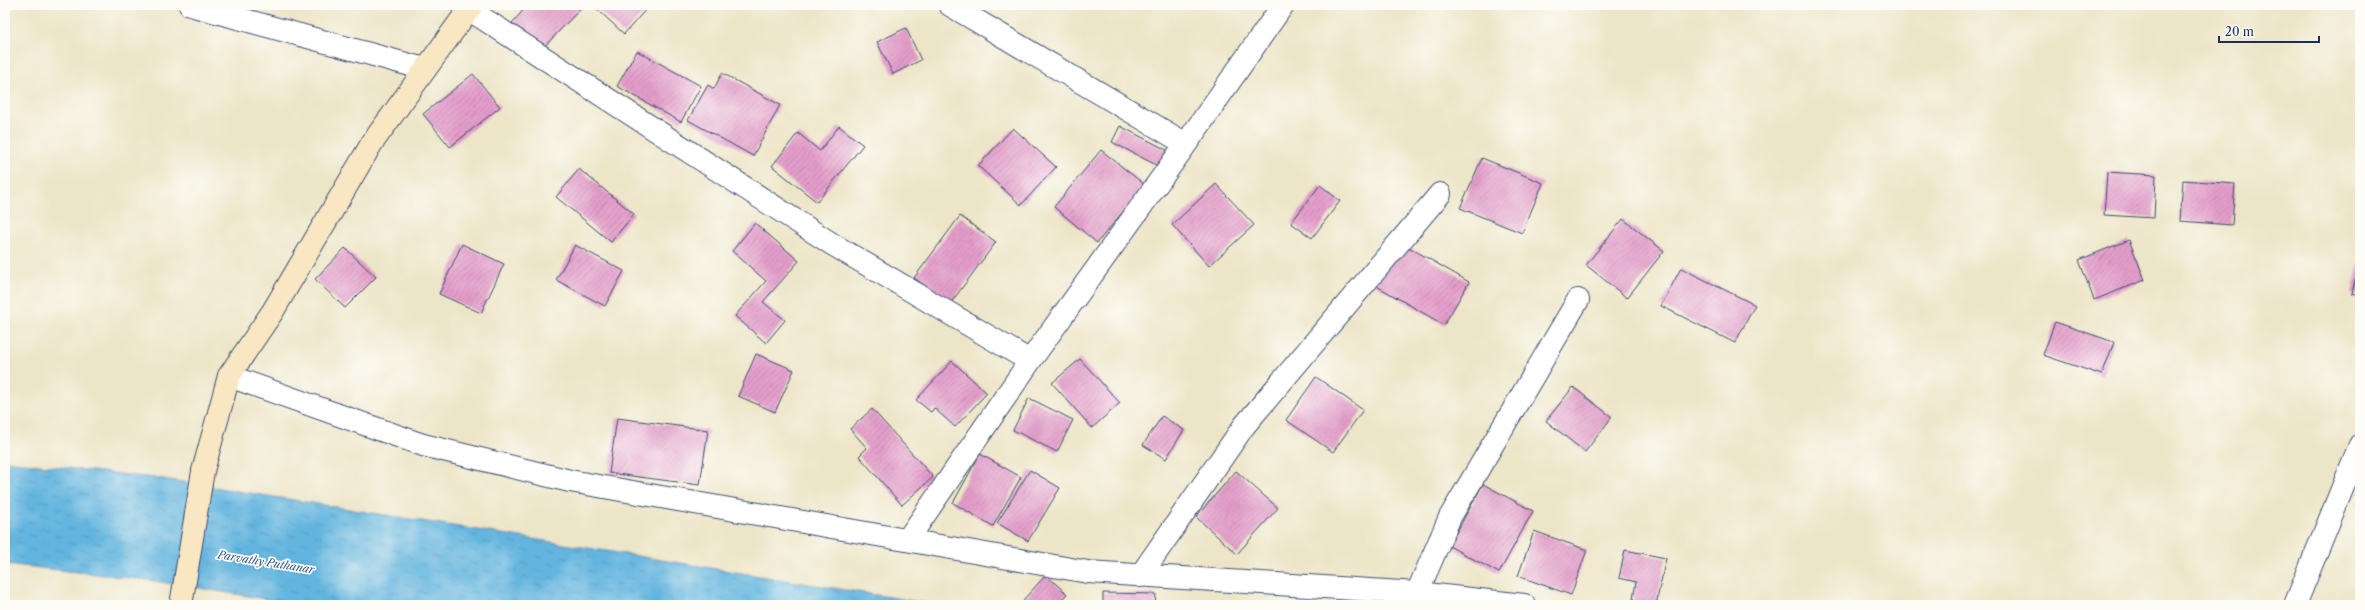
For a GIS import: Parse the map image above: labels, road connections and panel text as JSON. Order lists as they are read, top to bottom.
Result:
{
  "water": ["Parvathy Puthanar"],
  "scale_bar": "20 m"
}
